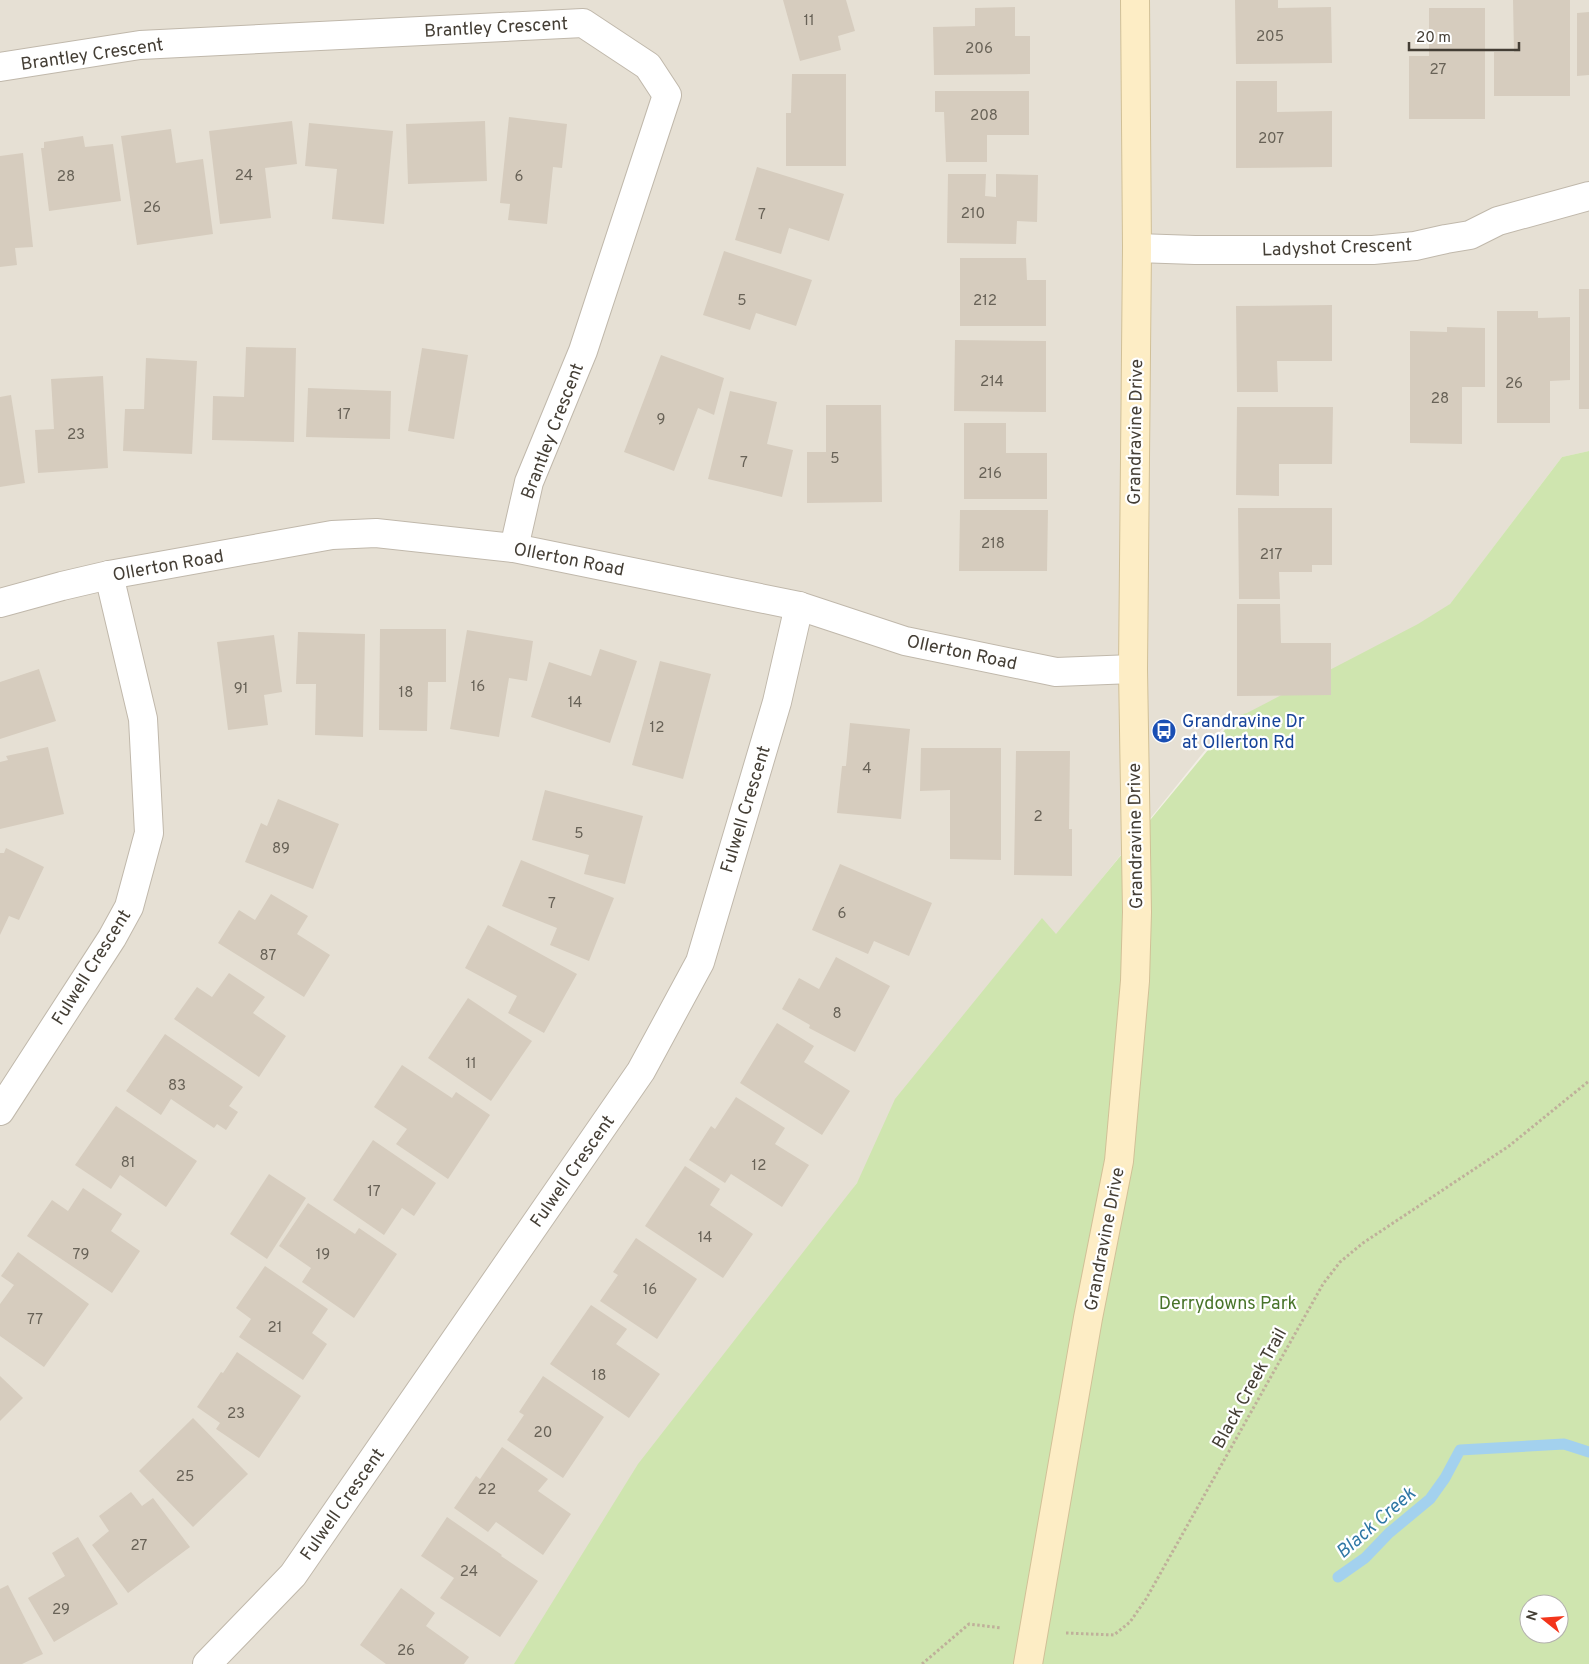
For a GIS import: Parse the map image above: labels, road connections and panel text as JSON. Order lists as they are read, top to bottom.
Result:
{
  "streets": {
    "street": [
      "Brantley Crescent",
      "Ladyshot Crescent",
      "Grandravine Drive",
      "Ollerton Road",
      "Fulwell Crescent"
    ],
    "path": ["Black Creek Trail"]
  },
  "crossings": [
    ["Brantley Crescent", "Ollerton Road"],
    ["Ladyshot Crescent", "Grandravine Drive"],
    ["Grandravine Drive", "Ollerton Road"],
    ["Ollerton Road", "Fulwell Crescent"]
  ],
  "water": ["Black Creek"],
  "parks": ["Derrydowns Park"],
  "places": {
    "bus stop": ["Grandravine Dr at Ollerton Rd"]
  },
  "house_numbers": [
    "11",
    "205",
    "206",
    "27",
    "208",
    "207",
    "24",
    "28",
    "6",
    "26",
    "210",
    "7",
    "5",
    "212",
    "214",
    "26",
    "28",
    "17",
    "9",
    "23",
    "5",
    "7",
    "216",
    "218",
    "217",
    "16",
    "91",
    "18",
    "14",
    "12",
    "4",
    "2",
    "5",
    "89",
    "7",
    "6",
    "87",
    "8",
    "11",
    "83",
    "81",
    "12",
    "17",
    "14",
    "79",
    "19",
    "16",
    "77",
    "21",
    "18",
    "23",
    "20",
    "25",
    "22",
    "27",
    "24",
    "29",
    "26"
  ],
  "scale_bar": "20 m",
  "north": "left"
}
